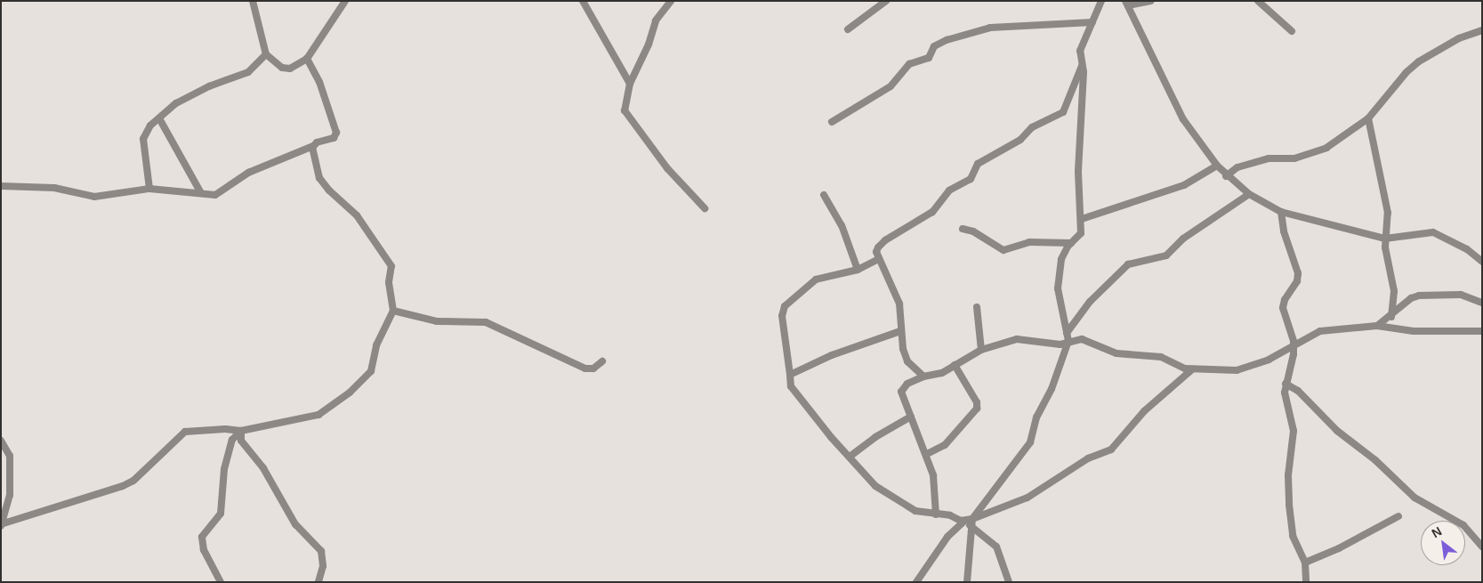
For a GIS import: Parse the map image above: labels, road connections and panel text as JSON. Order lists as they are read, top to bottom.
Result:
{
  "north": "top left"
}
